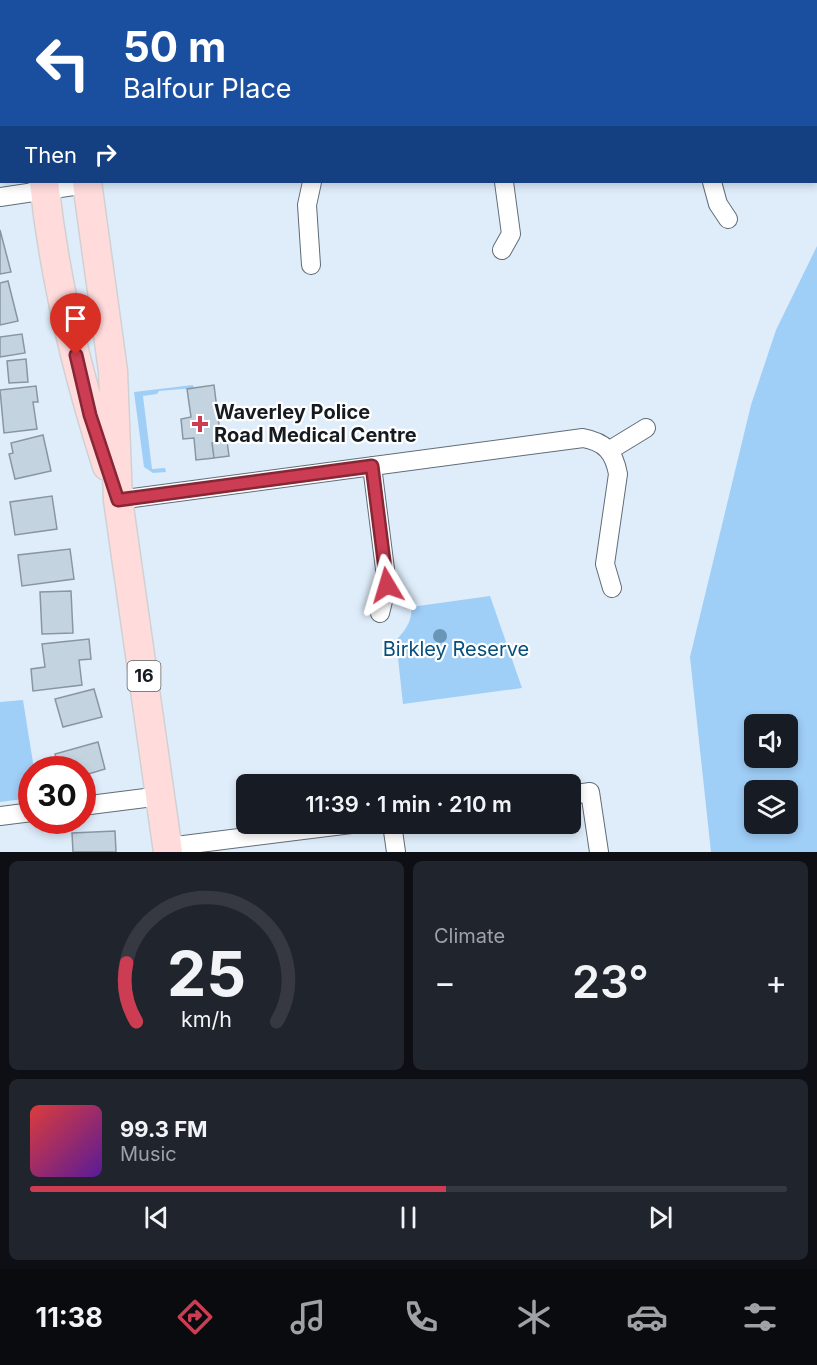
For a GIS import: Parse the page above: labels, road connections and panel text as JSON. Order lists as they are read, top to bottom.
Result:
{
  "streets": {
    "main road": ["16"]
  },
  "parks": ["Birkley Reserve"],
  "places": {
    "health": ["Waverley Police Road Medical Centre"]
  },
  "page": {
    "turn": ["50 m", "Balfour Place"],
    "then": "Then",
    "limit": "30",
    "trip": "11:39 · 1 min · 210 m",
    "tile": "Climate",
    "heat": ["−", "23°", "+"],
    "song": ["99.3 FM", "Music"],
    "tabs": "11:38",
    "gauge": ["25", "km/h"]
  }
}
